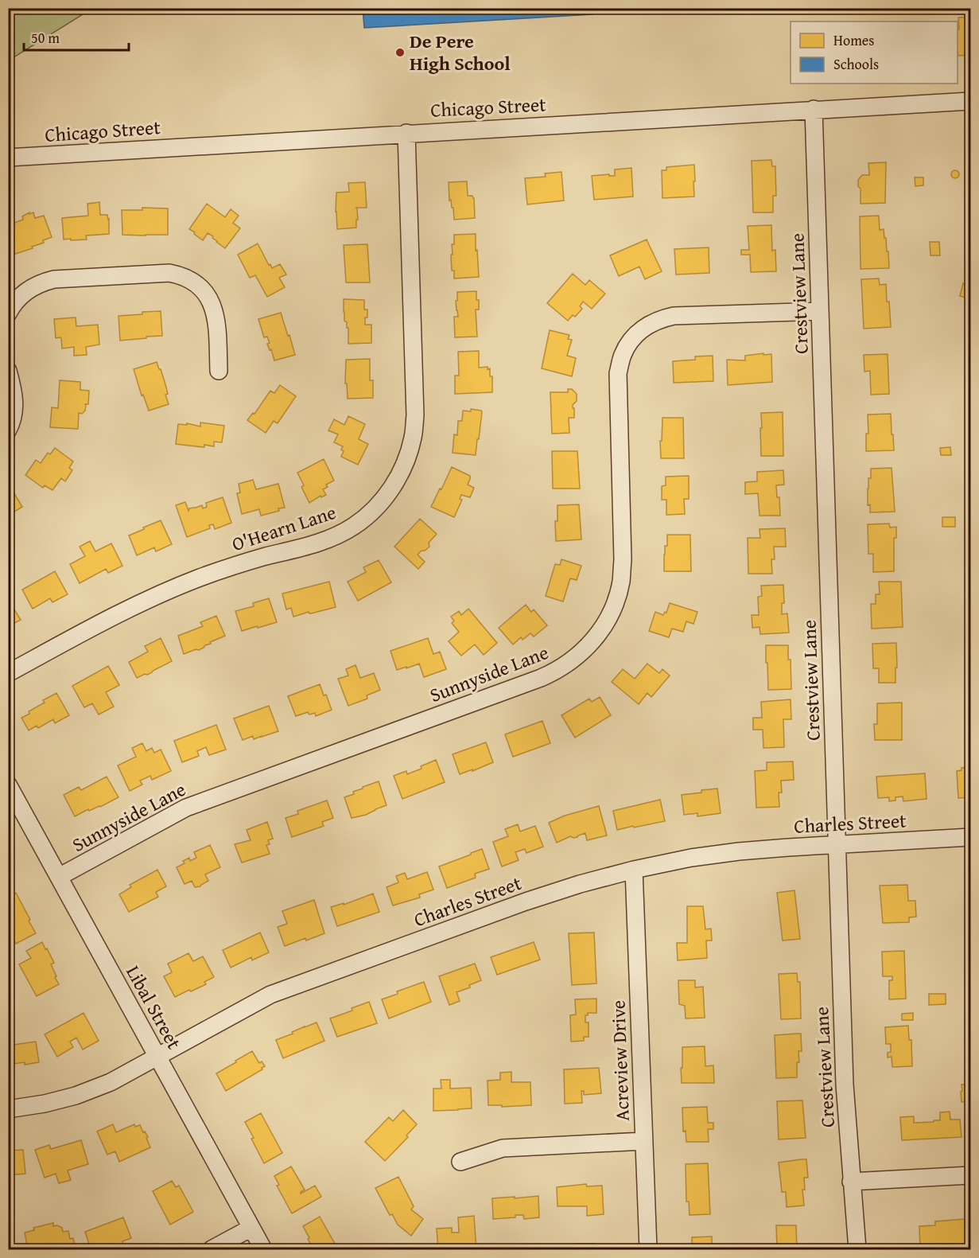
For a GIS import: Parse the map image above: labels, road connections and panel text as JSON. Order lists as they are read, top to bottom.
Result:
{
  "streets": {
    "street": [
      "Chicago Street",
      "Crestview Lane",
      "O'Hearn Lane",
      "Sunnyside Lane",
      "Charles Street",
      "Libal Street",
      "Acreview Drive"
    ]
  },
  "crossings": [
    ["Chicago Street", "Crestview Lane"],
    ["Chicago Street", "O'Hearn Lane"],
    ["Crestview Lane", "Sunnyside Lane"],
    ["Crestview Lane", "Charles Street"],
    ["Sunnyside Lane", "Libal Street"],
    ["Charles Street", "Libal Street"],
    ["Charles Street", "Acreview Drive"]
  ],
  "places": ["De Pere High School"],
  "legend": ["Homes", "Schools"],
  "scale_bar": "50 m"
}
